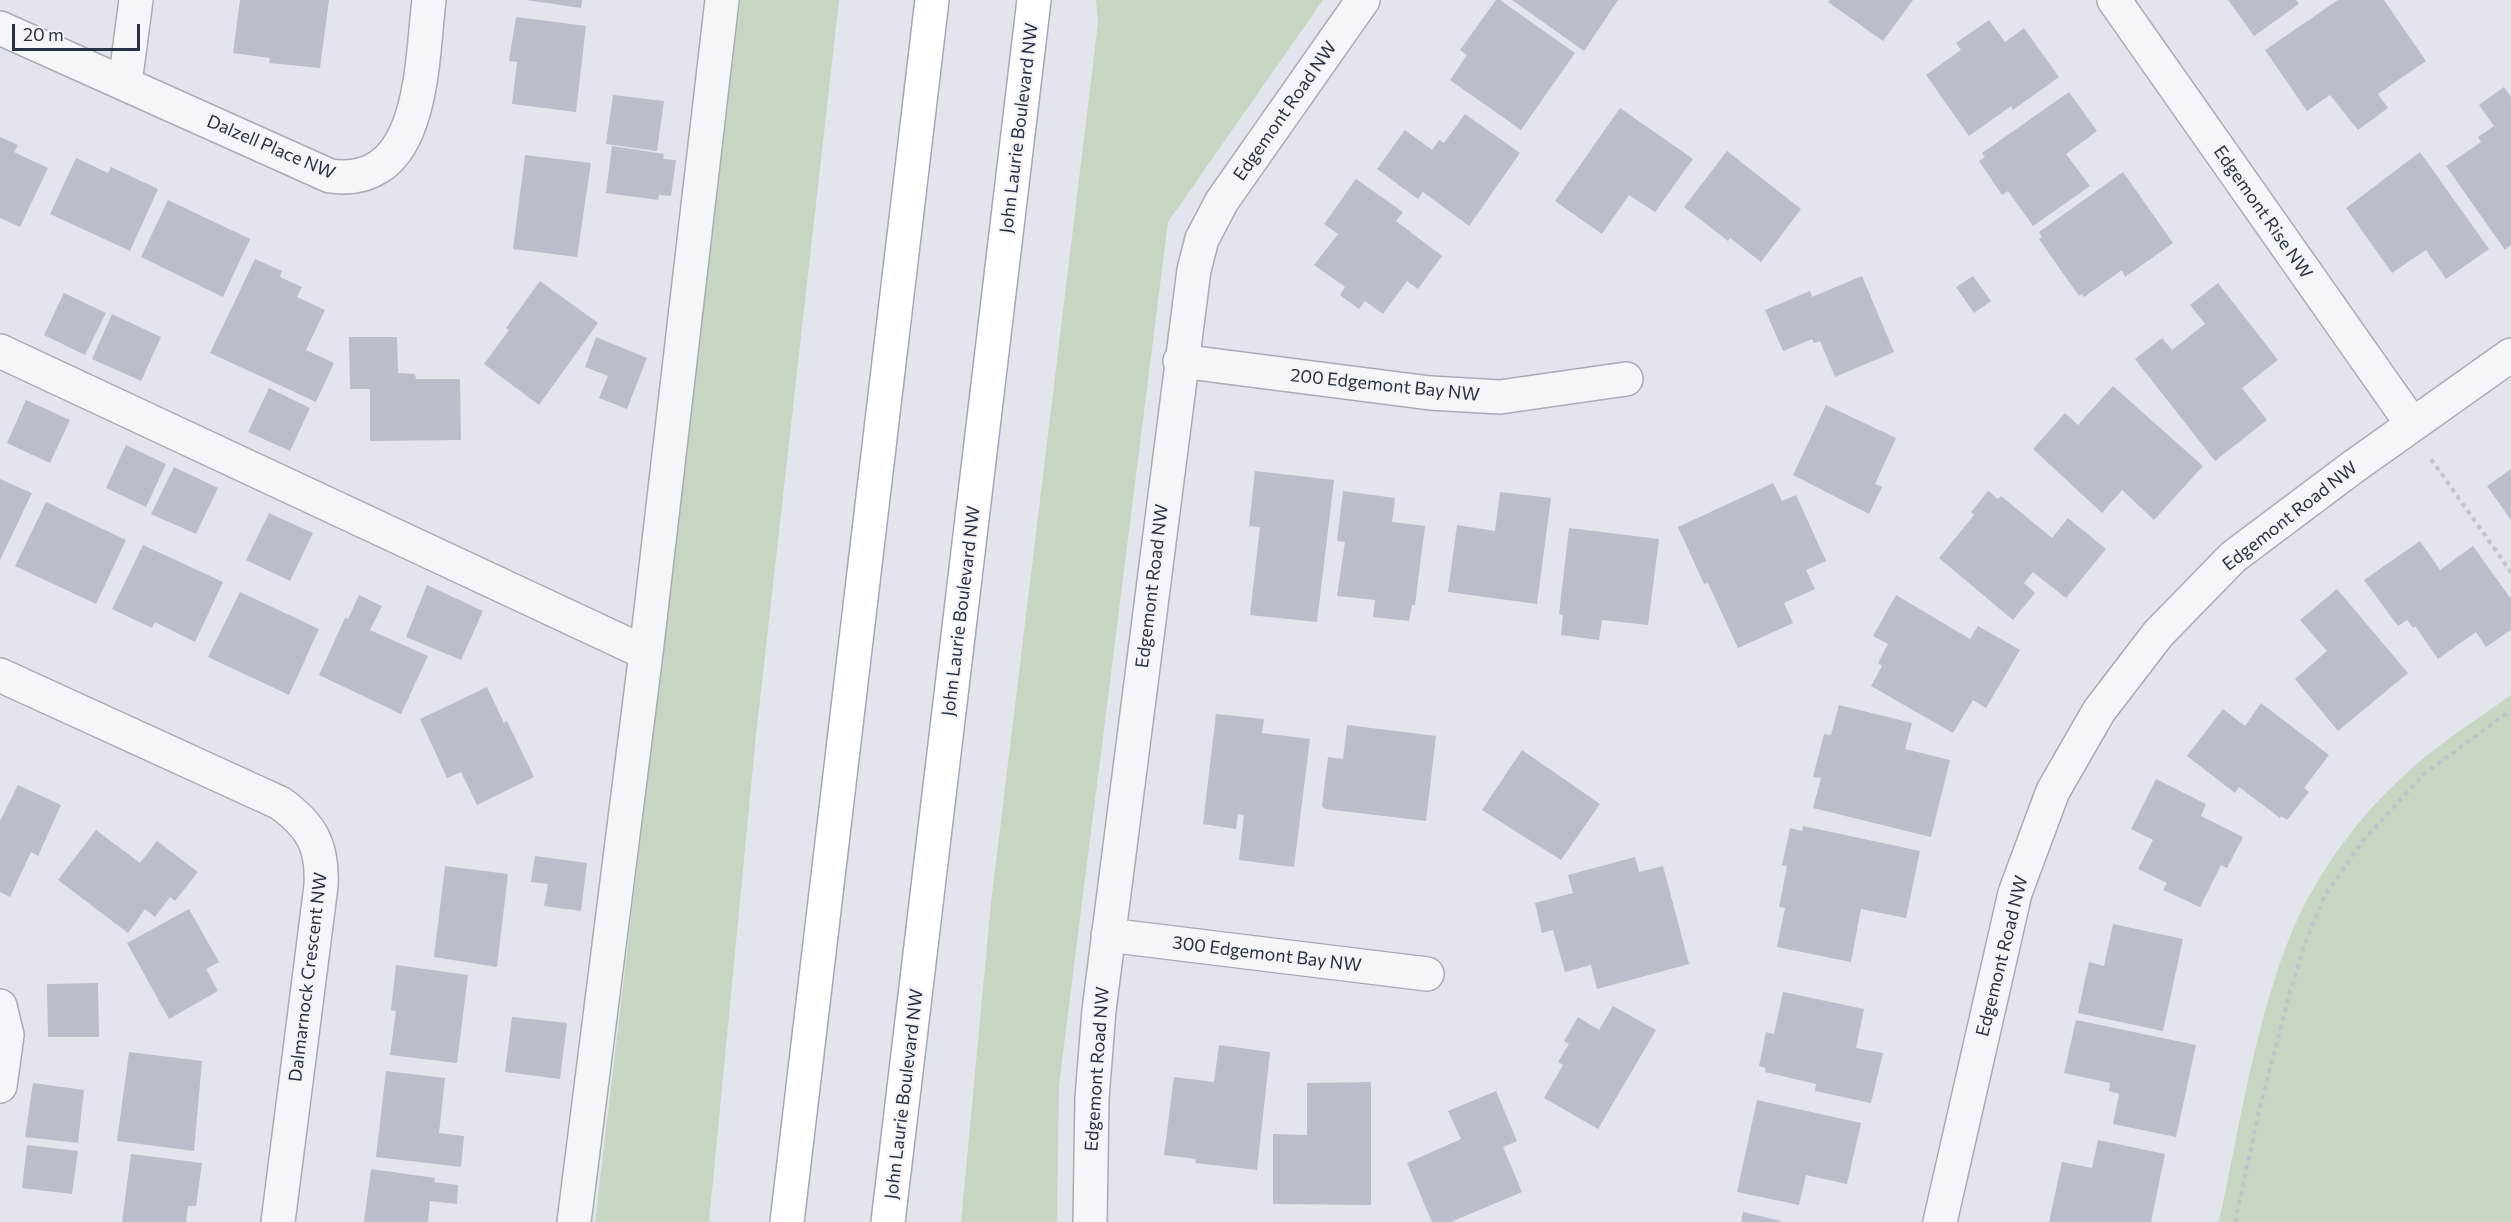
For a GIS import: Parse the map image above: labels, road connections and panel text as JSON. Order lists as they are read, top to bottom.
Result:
{
  "streets": {
    "main road": ["John Laurie Boulevard NW"],
    "street": [
      "Edgemont Road NW",
      "Dalzell Place NW",
      "Edgemont Rise NW",
      "200 Edgemont Bay NW",
      "300 Edgemont Bay NW",
      "Dalmarnock Crescent NW"
    ]
  },
  "crossings": [
    ["Edgemont Road NW", "Edgemont Rise NW"],
    ["Edgemont Road NW", "200 Edgemont Bay NW"],
    ["Edgemont Road NW", "300 Edgemont Bay NW"]
  ],
  "scale_bar": "20 m"
}
